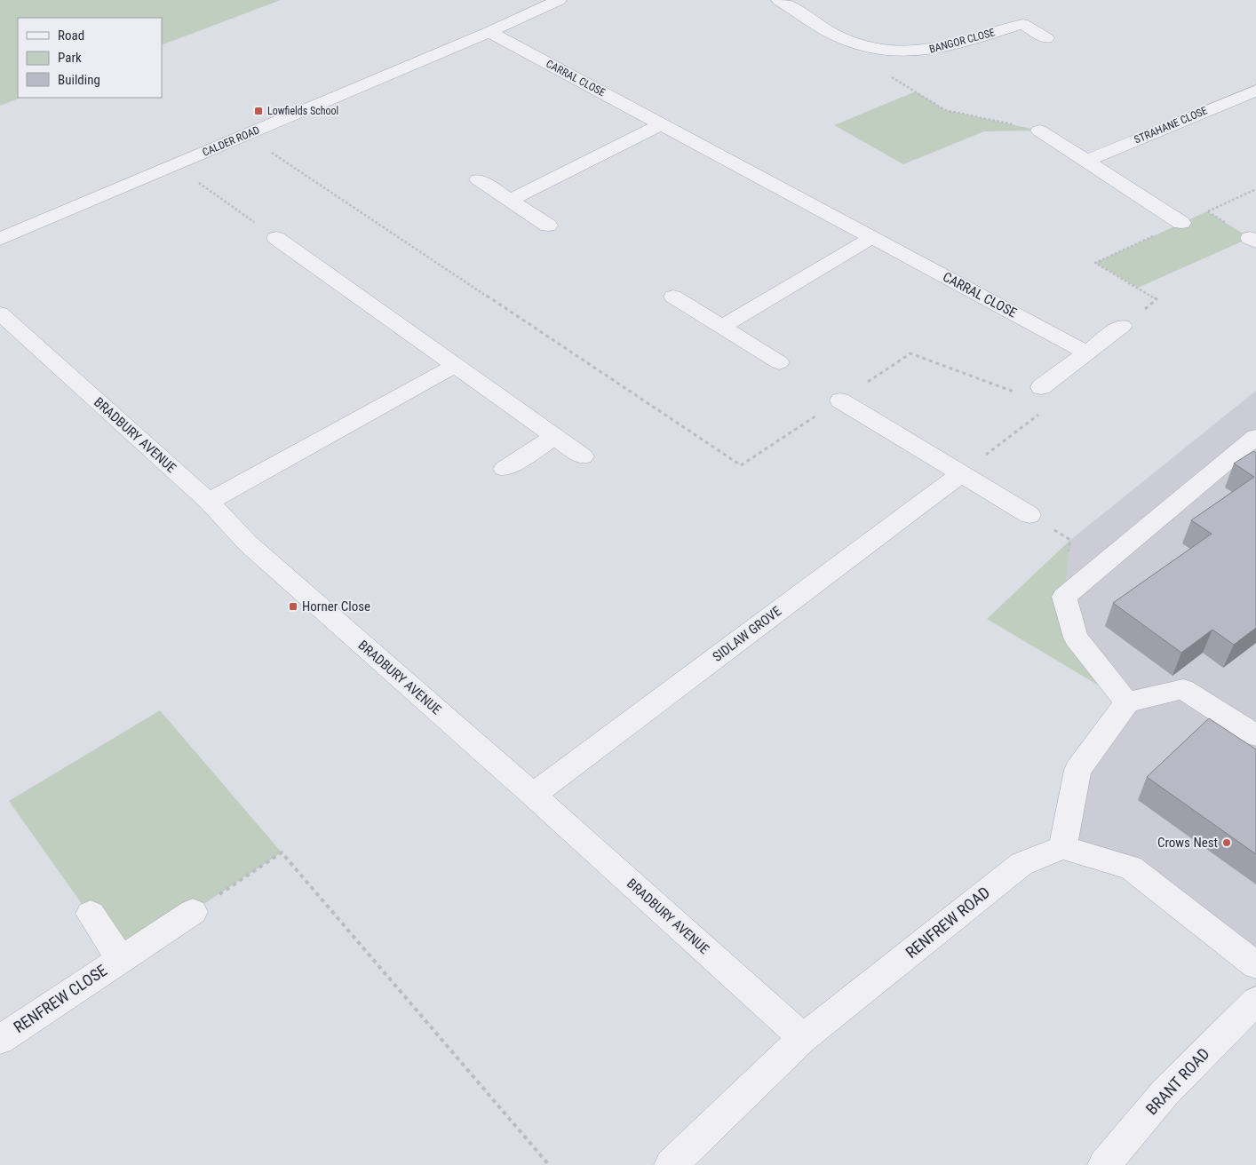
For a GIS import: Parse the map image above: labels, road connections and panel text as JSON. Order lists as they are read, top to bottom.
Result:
{
  "streets": {
    "street": [
      "BANGOR CLOSE",
      "CARRAL CLOSE",
      "STRAHANE CLOSE",
      "CALDER ROAD",
      "BRADBURY AVENUE",
      "SIDLAW GROVE",
      "RENFREW ROAD",
      "RENFREW CLOSE",
      "BRANT ROAD"
    ]
  },
  "crossings": [
    ["CARRAL CLOSE", "CALDER ROAD"],
    ["BRADBURY AVENUE", "SIDLAW GROVE"],
    ["BRADBURY AVENUE", "RENFREW ROAD"]
  ],
  "places": {
    "transit": ["Lowfields School", "Horner Close"],
    "other": ["Crows Nest"]
  },
  "legend": ["Road", "Park", "Building"]
}
